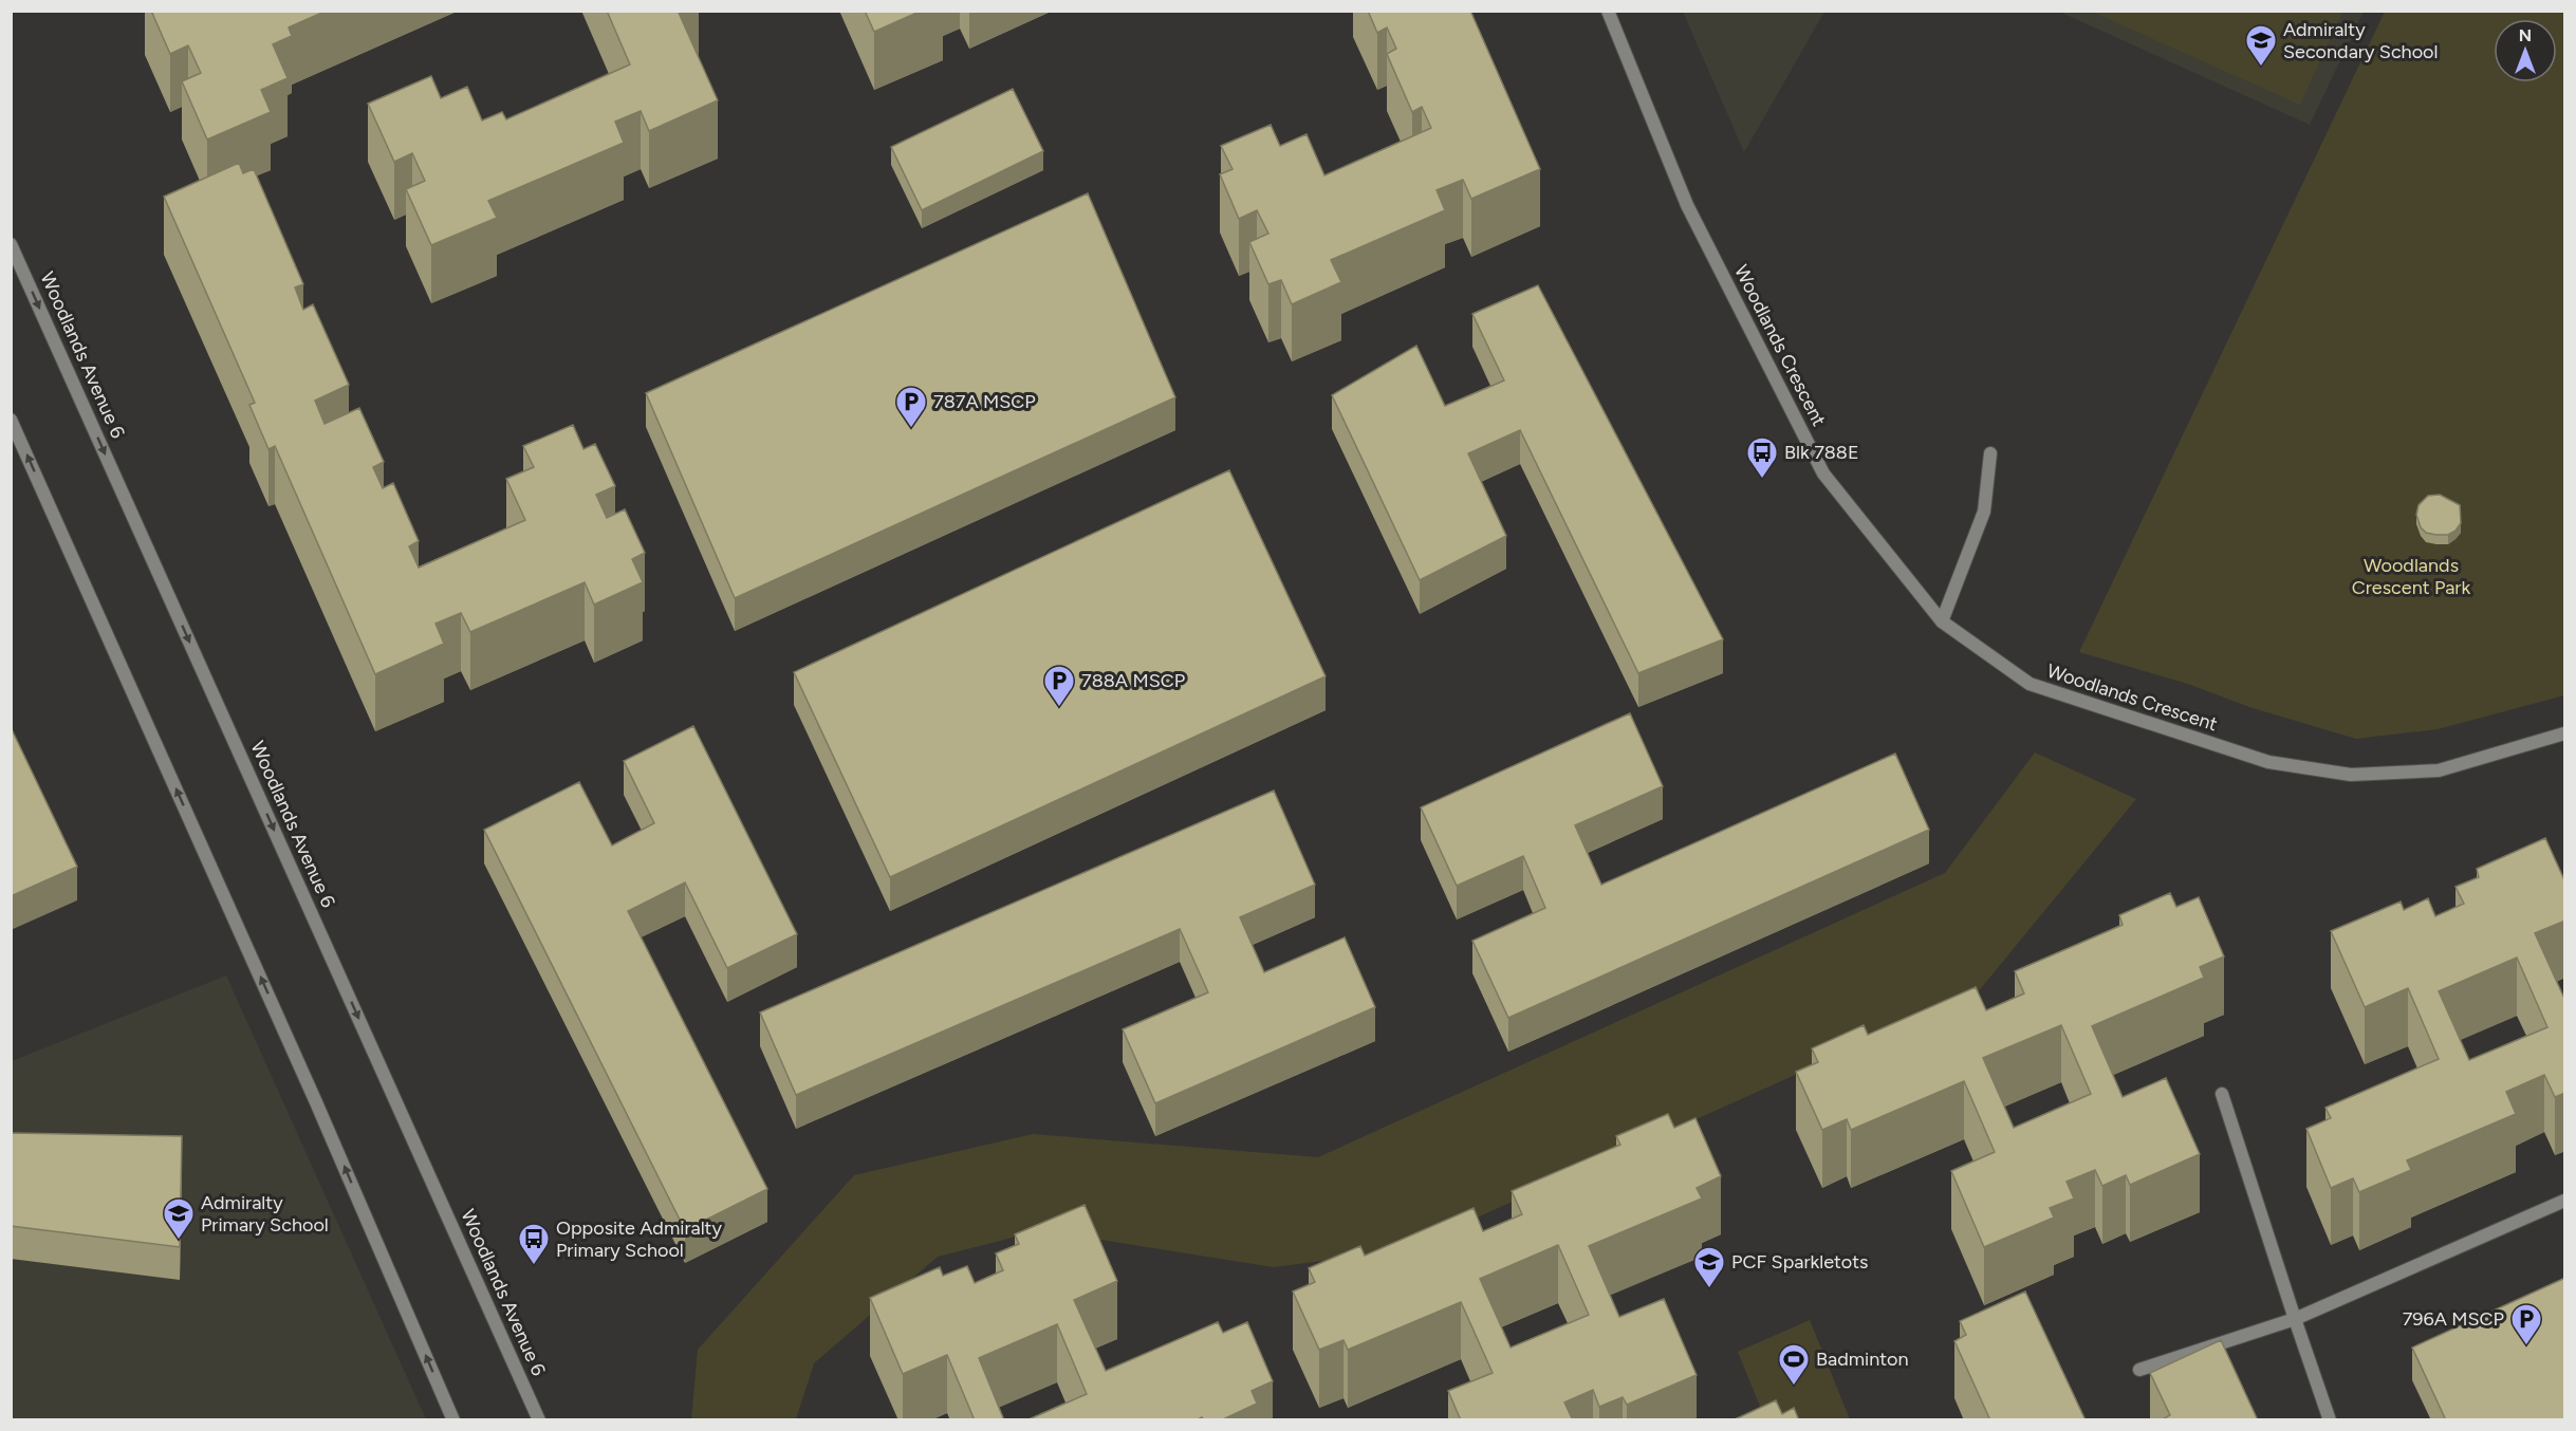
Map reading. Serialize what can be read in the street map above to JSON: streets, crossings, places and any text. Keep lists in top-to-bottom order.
{
  "streets": {
    "street": ["Woodlands Crescent", "Woodlands Avenue 6"]
  },
  "parks": ["Woodlands Crescent Park"],
  "places": {
    "school or university": ["Admiralty Secondary School", "Admiralty Primary School", "PCF Sparkletots"],
    "parking": ["787A MSCP", "788A MSCP", "796A MSCP"],
    "bus stop": ["Blk 788E", "Opposite Admiralty Primary School"],
    "sports": ["Badminton"]
  },
  "north": "top"
}
